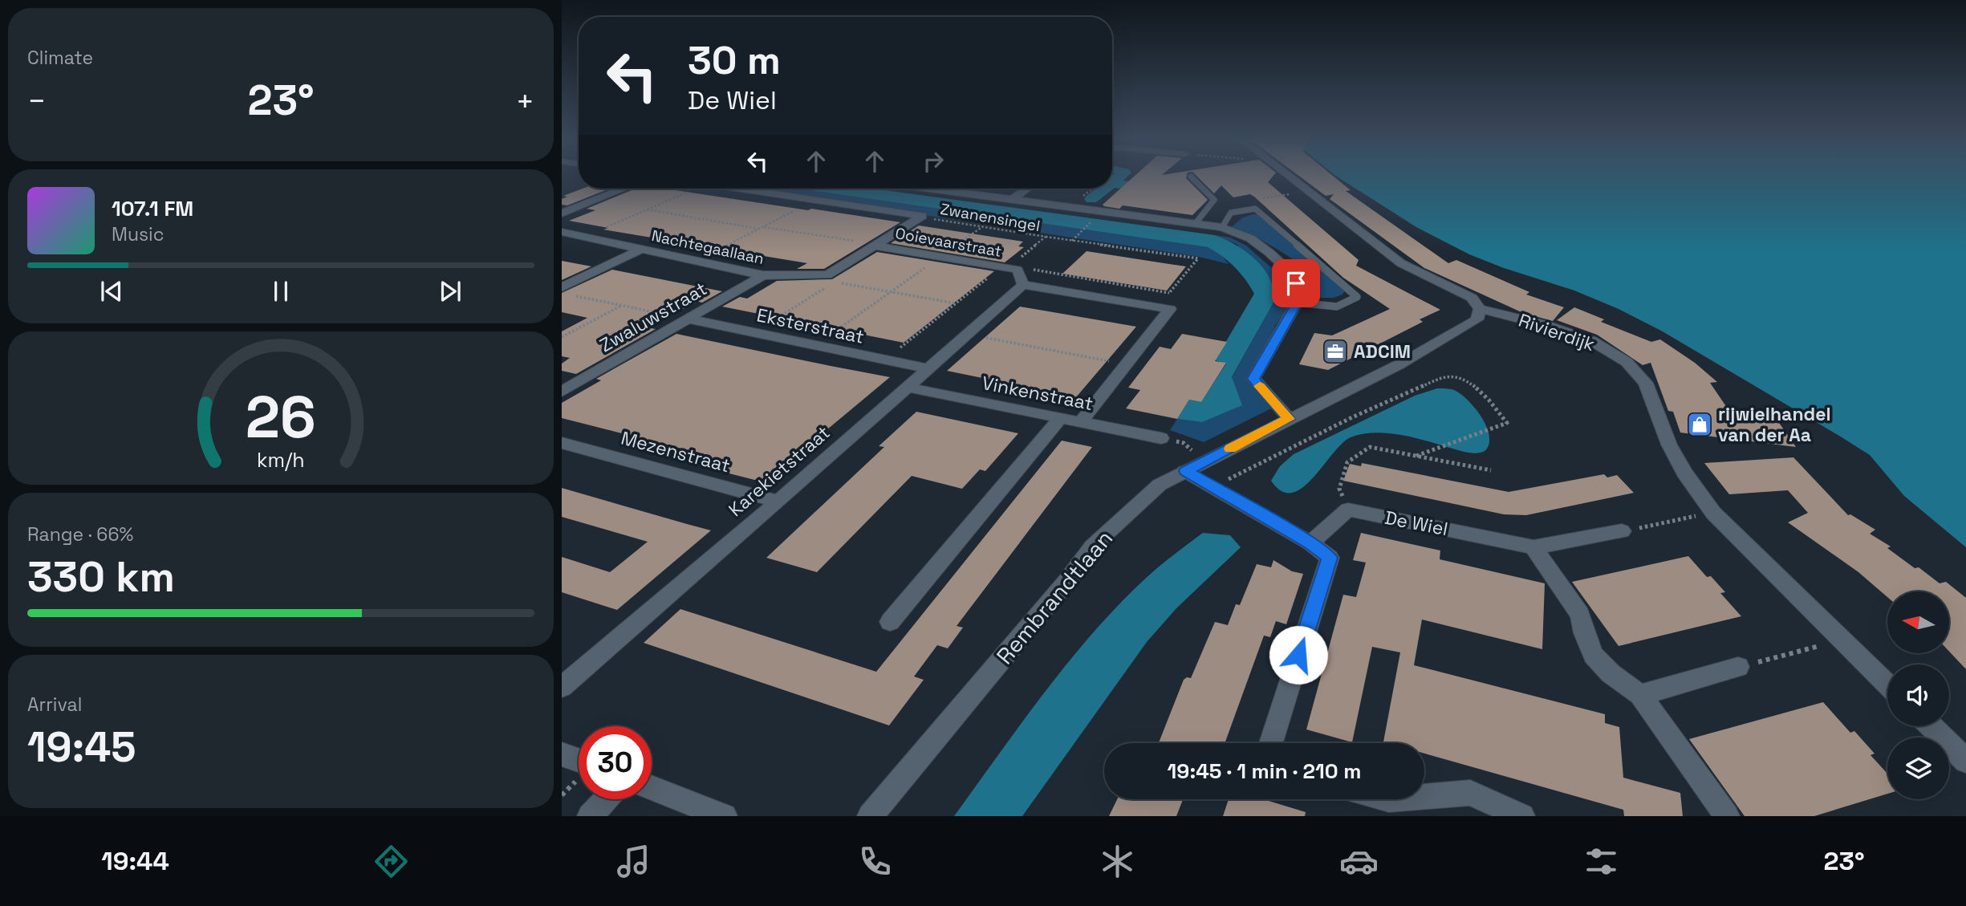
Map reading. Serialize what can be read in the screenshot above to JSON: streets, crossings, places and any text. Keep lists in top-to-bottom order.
{
  "streets": {
    "street": [
      "Ooievaarstraat",
      "Nachtegaallaan",
      "Zwaluwstraat",
      "Eksterstraat",
      "Rivierdijk",
      "Vinkenstraat",
      "Mezenstraat",
      "Karekietstraat",
      "De Wiel",
      "Rembrandtlaan"
    ],
    "path": ["Zwanensingel"]
  },
  "crossings": [
    ["Zwanensingel", "Ooievaarstraat"],
    ["Zwanensingel", "Karekietstraat"],
    ["Ooievaarstraat", "Karekietstraat"],
    ["Nachtegaallaan", "Zwaluwstraat"],
    ["Zwaluwstraat", "Eksterstraat"],
    ["Eksterstraat", "Karekietstraat"],
    ["Rivierdijk", "Rembrandtlaan"],
    ["Vinkenstraat", "Karekietstraat"],
    ["Mezenstraat", "Karekietstraat"]
  ],
  "places": {
    "office": ["ADCIM"],
    "shop": ["rijwielhandel van der Aa"]
  },
  "north": "left",
  "page": {
    "tile": [
      "Climate",
      ["Range · 66%", "330 km"],
      ["Arrival", "19:45"]
    ],
    "turn": ["30 m", "De Wiel"],
    "heat": ["−", "23°", "+"],
    "song": ["107.1 FM", "Music"],
    "limit": "30",
    "trip": "19:45 · 1 min · 210 m",
    "tabs": ["19:44", "23°"],
    "gauge": ["26", "km/h"]
  }
}
